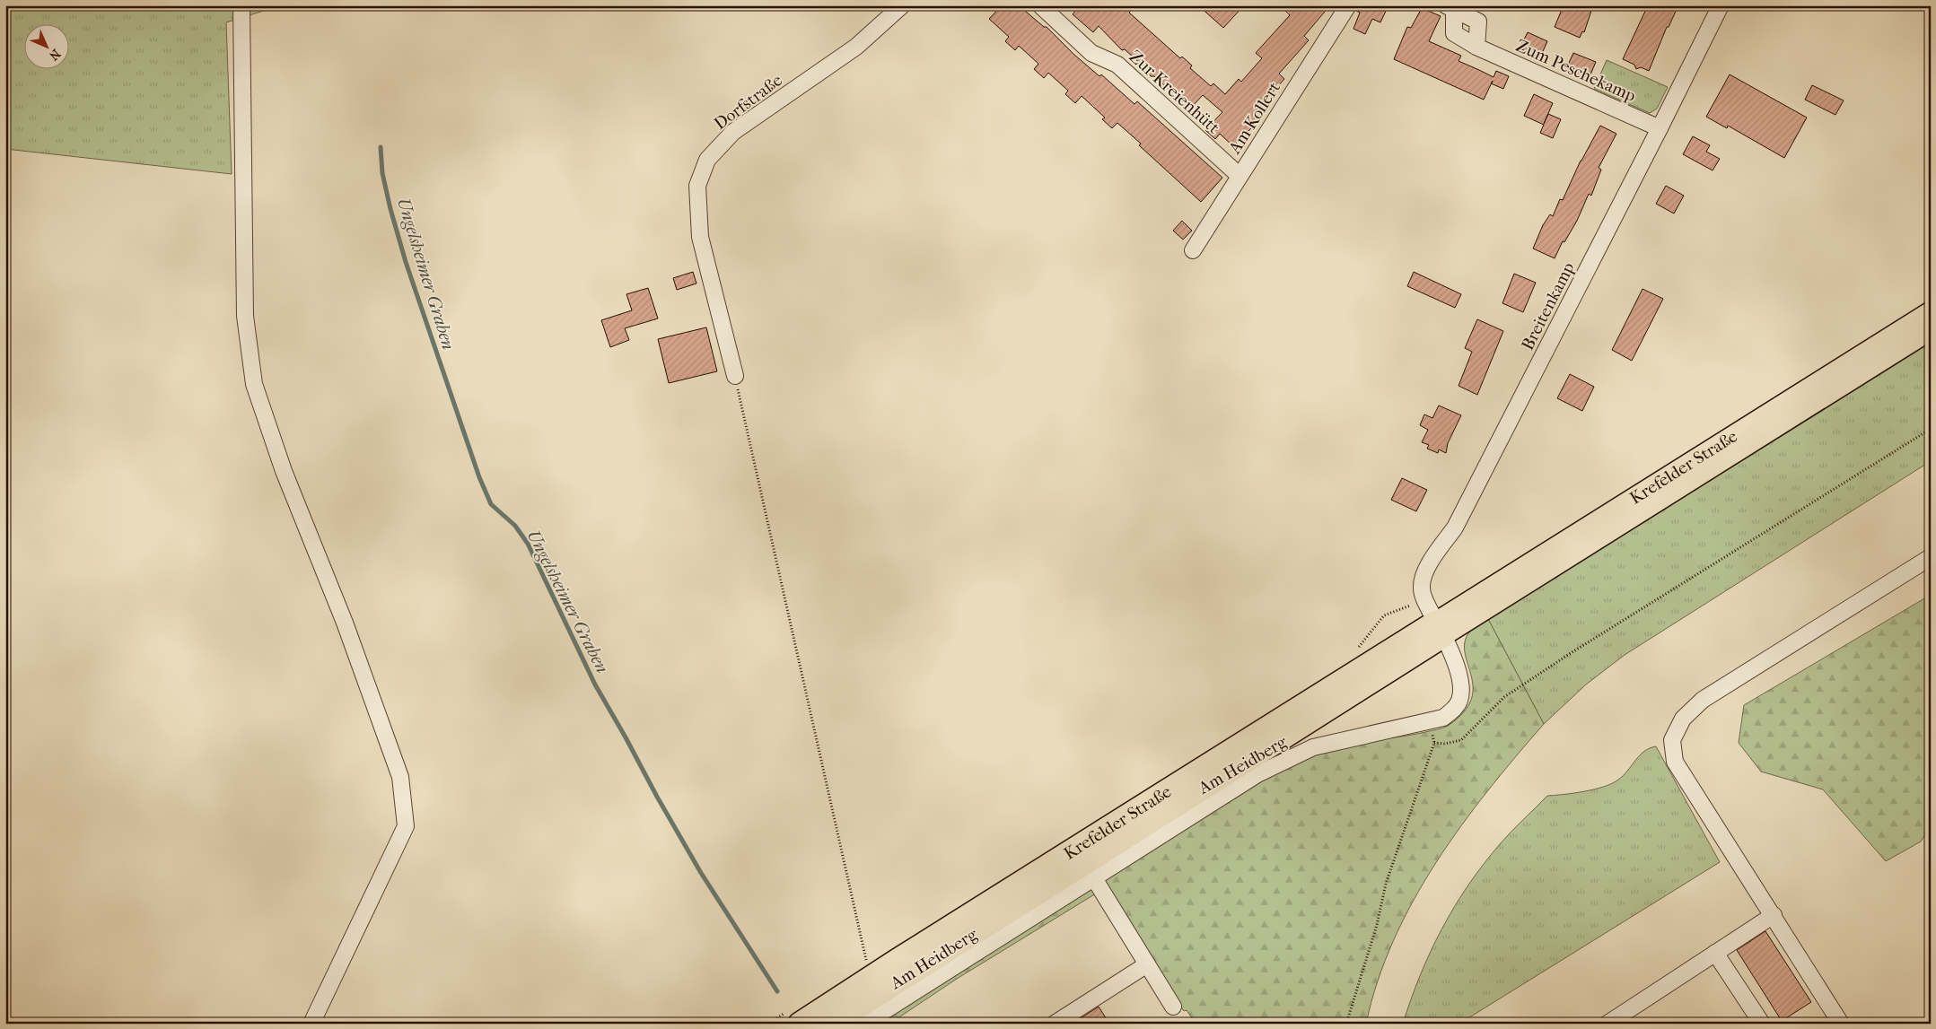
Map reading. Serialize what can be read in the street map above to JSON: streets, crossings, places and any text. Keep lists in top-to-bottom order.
{
  "streets": {
    "highway": ["Krefelder Straße"],
    "street": [
      "Zum Peschekamp",
      "Zur Kreienhütt",
      "Dorfstraße",
      "Am Kollert",
      "Breitenkamp",
      "Am Heidberg"
    ]
  },
  "crossings": [
    ["Zum Peschekamp", "Breitenkamp"],
    ["Zur Kreienhütt", "Am Kollert"],
    ["Breitenkamp", "Krefelder Straße"],
    ["Breitenkamp", "Am Heidberg"],
    ["Krefelder Straße", "Am Heidberg"]
  ],
  "water": ["Ungelsheimer Graben"],
  "north": "bottom right"
}
